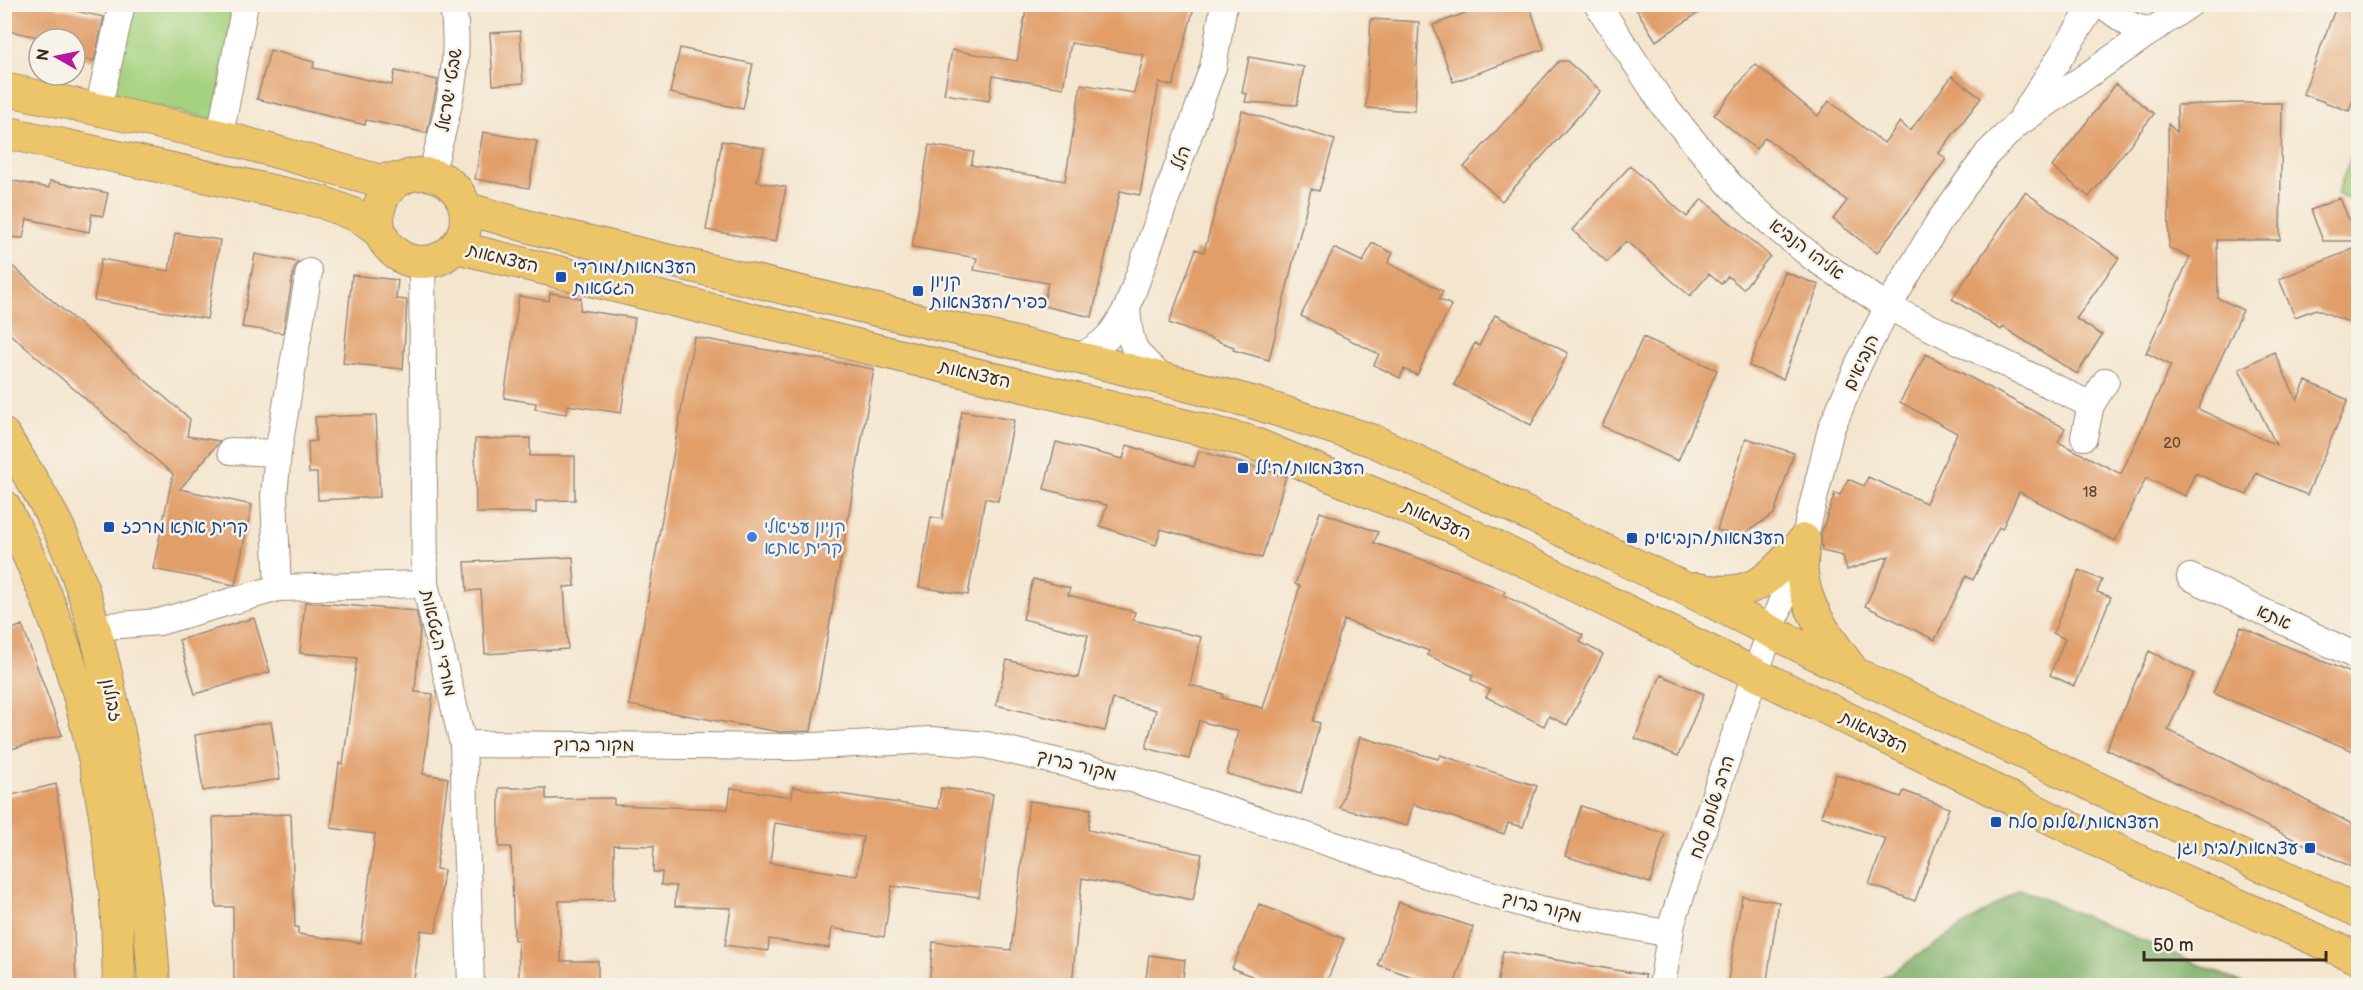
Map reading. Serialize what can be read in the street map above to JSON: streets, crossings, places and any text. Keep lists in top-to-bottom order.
{
  "streets": {
    "main road": ["העצמאות", "זבולון"],
    "street": [
      "שבטי ישראל",
      "הלל",
      "אליהו הנביא",
      "הנביאים",
      "אתא",
      "מורדי הגטאות",
      "מקור ברוך",
      "הרב שלום סלח"
    ]
  },
  "crossings": [
    ["שבטי ישראל", "העצמאות"],
    ["שבטי ישראל", "מורדי הגטאות"],
    ["הלל", "העצמאות"],
    ["אליהו הנביא", "הנביאים"],
    ["העצמאות", "הנביאים"],
    ["העצמאות", "מורדי הגטאות"],
    ["העצמאות", "הרב שלום סלח"],
    ["הנביאים", "הרב שלום סלח"],
    ["מורדי הגטאות", "מקור ברוך"],
    ["מקור ברוך", "הרב שלום סלח"]
  ],
  "places": {
    "transit": [
      "העצמאות/מורדי הגטאות",
      "קניון כפיר/העצמאות",
      "העצמאות/הילל",
      "קרית אתא מרכז",
      "העצמאות/הנביאים",
      "העצמאות/שלום סלח",
      "עצמאות/בית וגן"
    ],
    "other": ["קניון עזיאלי קרית אתא"]
  },
  "house_numbers": ["20", "18"],
  "scale_bar": "50 m",
  "north": "left"
}
